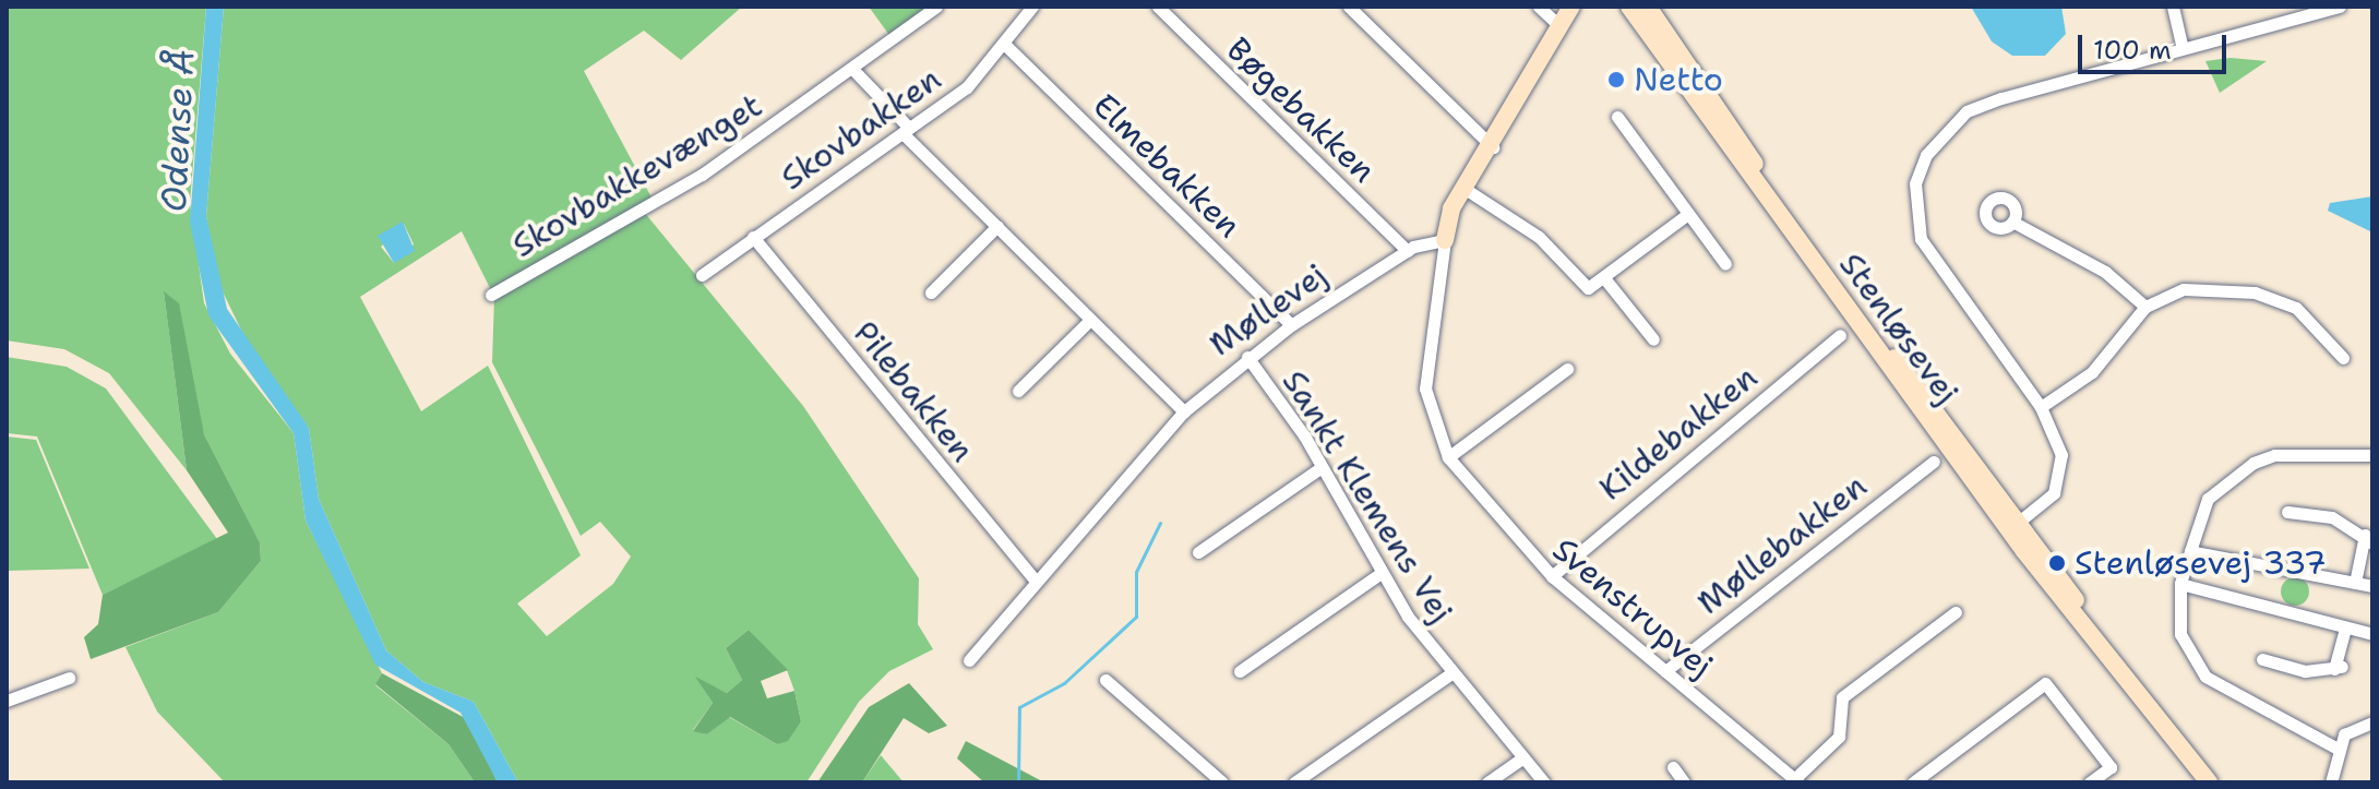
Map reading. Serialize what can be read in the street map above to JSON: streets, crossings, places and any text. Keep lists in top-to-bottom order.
{
  "streets": {
    "street": [
      "Bøgebakken",
      "Skovbakken",
      "Elmebakken",
      "Skovbakkevænget",
      "Møllevej",
      "Stenløsevej",
      "Pilebakken",
      "Kildebakken",
      "Sankt Klemens Vej",
      "Møllebakken",
      "Svenstrupvej"
    ]
  },
  "crossings": [
    ["Bøgebakken", "Møllevej"],
    ["Skovbakken", "Elmebakken"],
    ["Skovbakken", "Pilebakken"],
    ["Elmebakken", "Møllevej"],
    ["Møllevej", "Pilebakken"],
    ["Møllevej", "Sankt Klemens Vej"],
    ["Møllevej", "Svenstrupvej"],
    ["Kildebakken", "Svenstrupvej"],
    ["Møllebakken", "Svenstrupvej"]
  ],
  "water": ["Odense Å"],
  "places": ["Netto", "Stenløsevej 337"],
  "scale_bar": "100 m"
}
